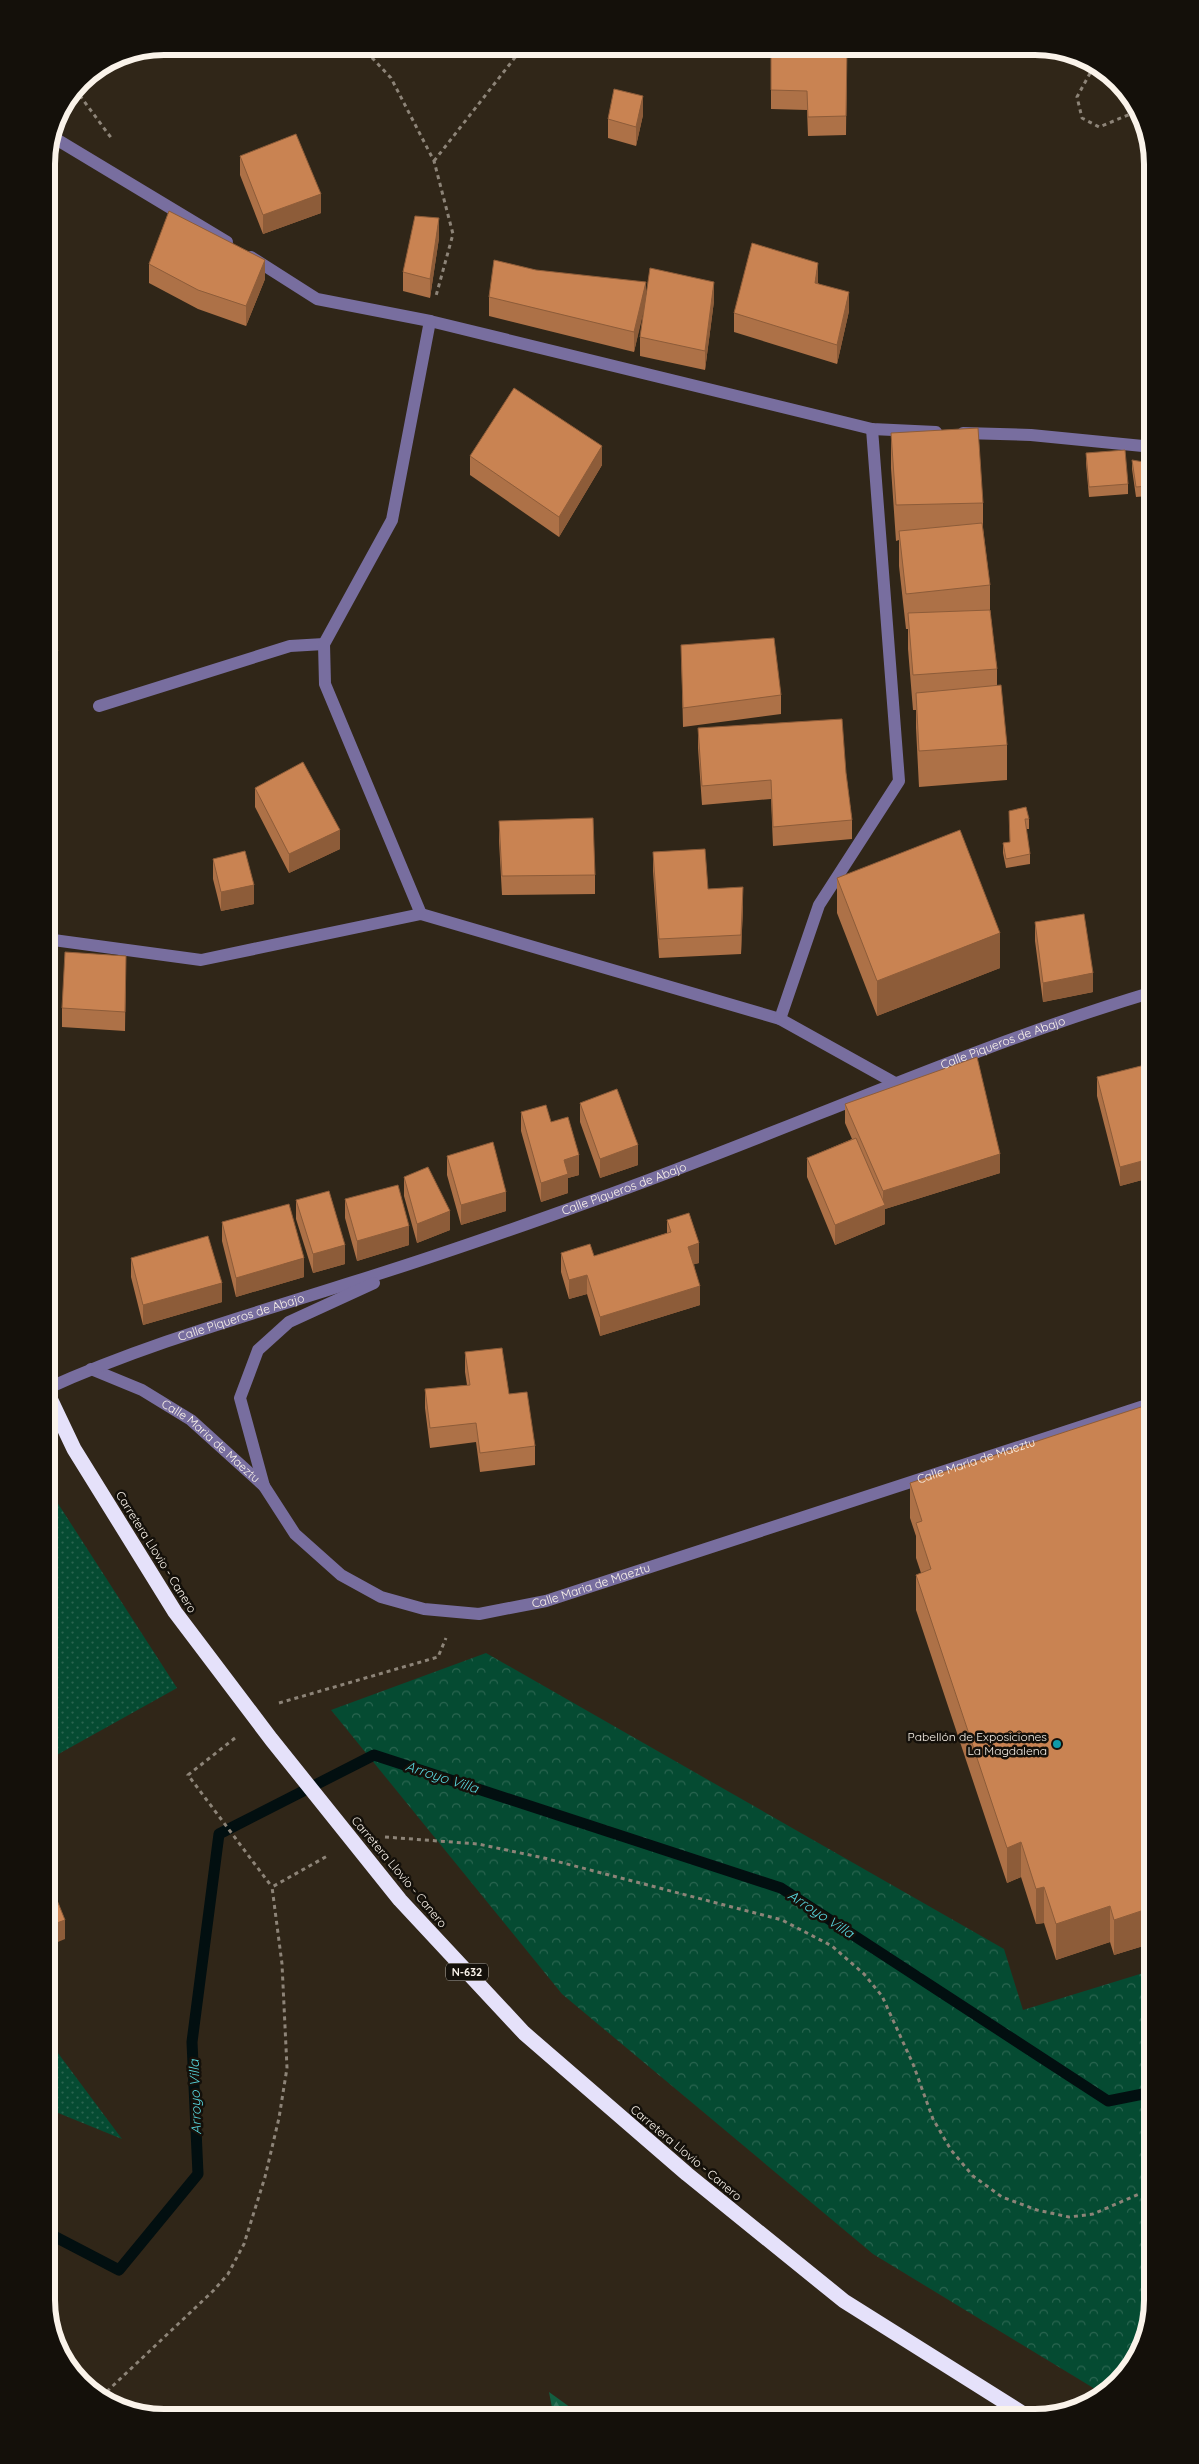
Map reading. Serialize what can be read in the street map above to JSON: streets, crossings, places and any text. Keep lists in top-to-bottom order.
{
  "streets": {
    "highway": ["Carretera Llovio - Canero", "N-632"],
    "street": ["Calle Piqueros de Abajo", "Calle Maria de Maeztu"]
  },
  "crossings": [
    ["Calle Piqueros de Abajo", "Calle Maria de Maeztu"]
  ],
  "water": ["Arroyo Villa"],
  "places": ["Pabellón de Exposiciones La Magdalena"]
}
